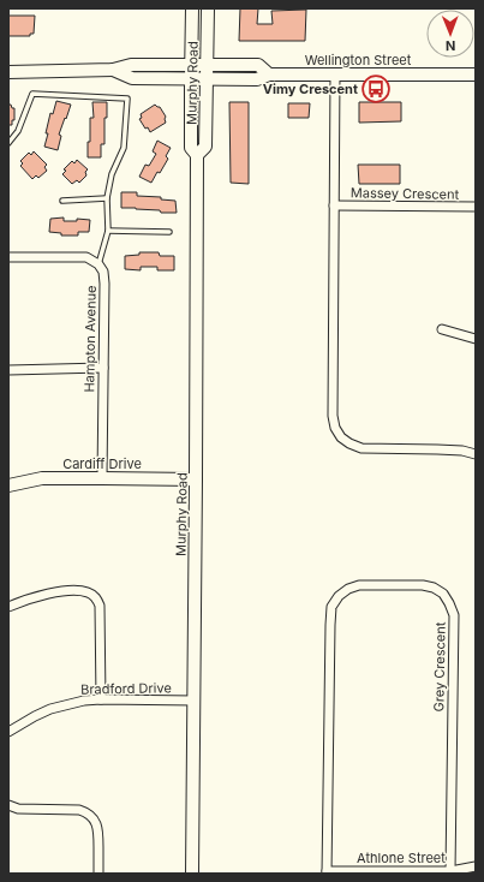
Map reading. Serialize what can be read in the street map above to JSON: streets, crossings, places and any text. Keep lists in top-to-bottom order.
{
  "streets": {
    "street": [
      "Wellington Street",
      "Murphy Road",
      "Massey Crescent",
      "Hampton Avenue",
      "Cardiff Drive",
      "Grey Crescent",
      "Bradford Drive",
      "Athlone Street"
    ]
  },
  "crossings": [
    ["Wellington Street", "Murphy Road"],
    ["Murphy Road", "Cardiff Drive"],
    ["Murphy Road", "Bradford Drive"],
    ["Hampton Avenue", "Cardiff Drive"],
    ["Grey Crescent", "Athlone Street"]
  ],
  "places": {
    "bus stop": ["Vimy Crescent"]
  },
  "north": "bottom"
}
